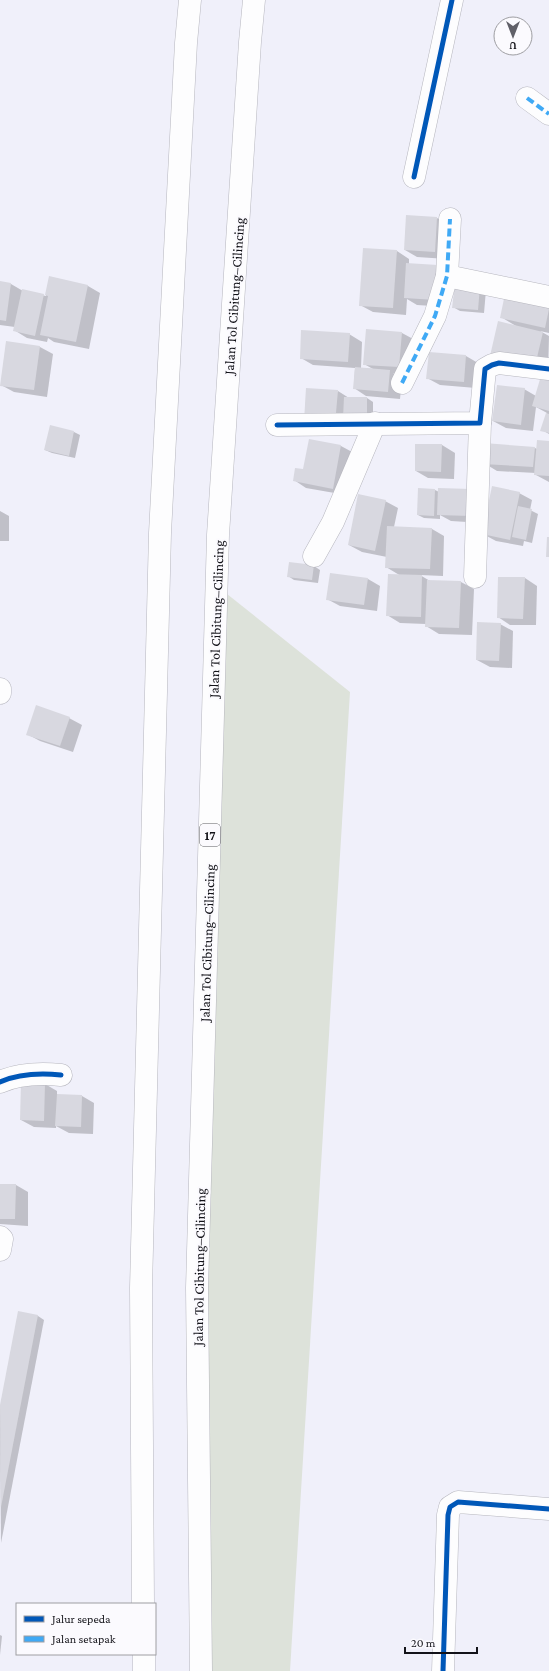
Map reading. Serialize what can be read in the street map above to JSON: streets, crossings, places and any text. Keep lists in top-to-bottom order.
{
  "streets": {
    "main road": ["Jalan Tol Cibitung–Cilincing", "17"]
  },
  "legend": ["Jalur sepeda", "Jalan setapak"],
  "scale_bar": "20 m",
  "north": "bottom"
}
